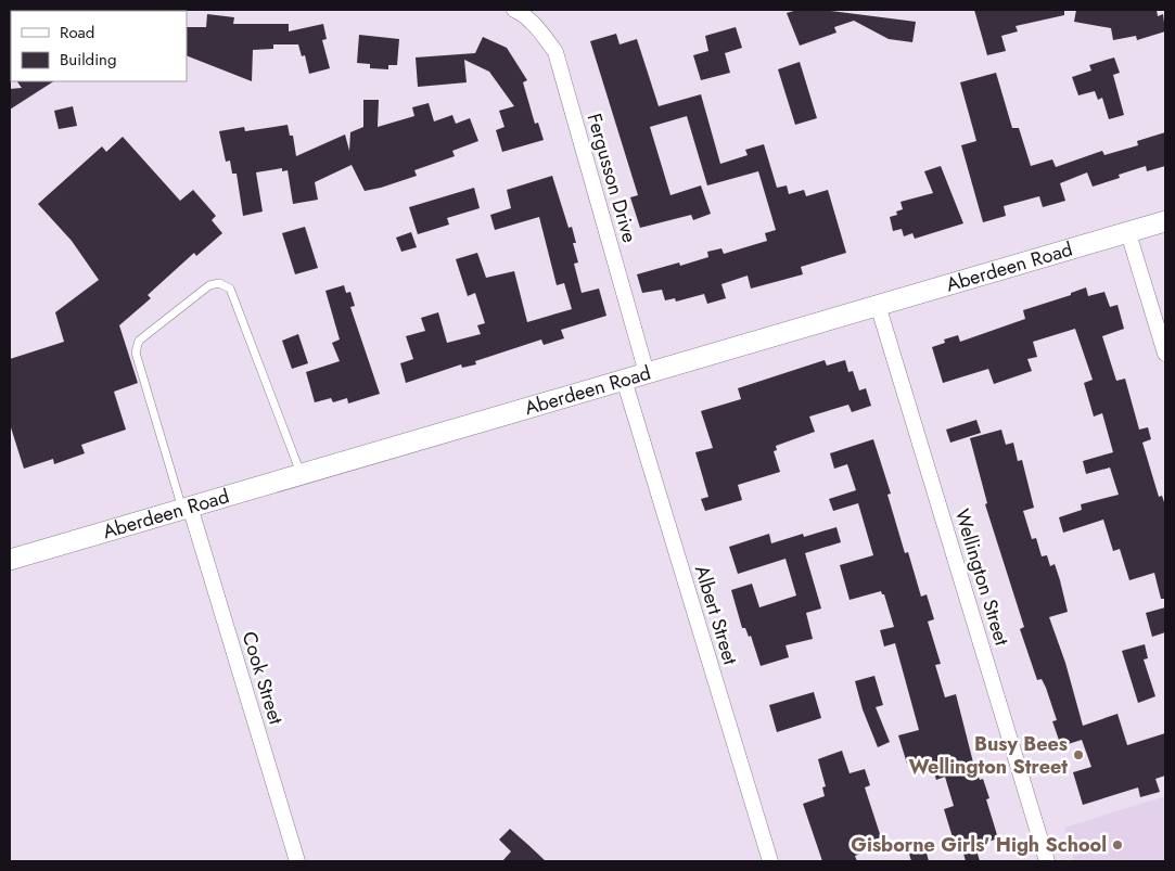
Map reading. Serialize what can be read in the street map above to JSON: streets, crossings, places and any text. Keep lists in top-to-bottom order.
{
  "streets": {
    "street": [
      "Fergusson Drive",
      "Aberdeen Road",
      "Wellington Street",
      "Albert Street",
      "Cook Street"
    ]
  },
  "crossings": [
    ["Fergusson Drive", "Aberdeen Road"],
    ["Aberdeen Road", "Wellington Street"],
    ["Aberdeen Road", "Albert Street"],
    ["Aberdeen Road", "Cook Street"]
  ],
  "places": ["Busy Bees Wellington Street", "Gisborne Girls' High School"],
  "legend": ["Road", "Building"]
}
